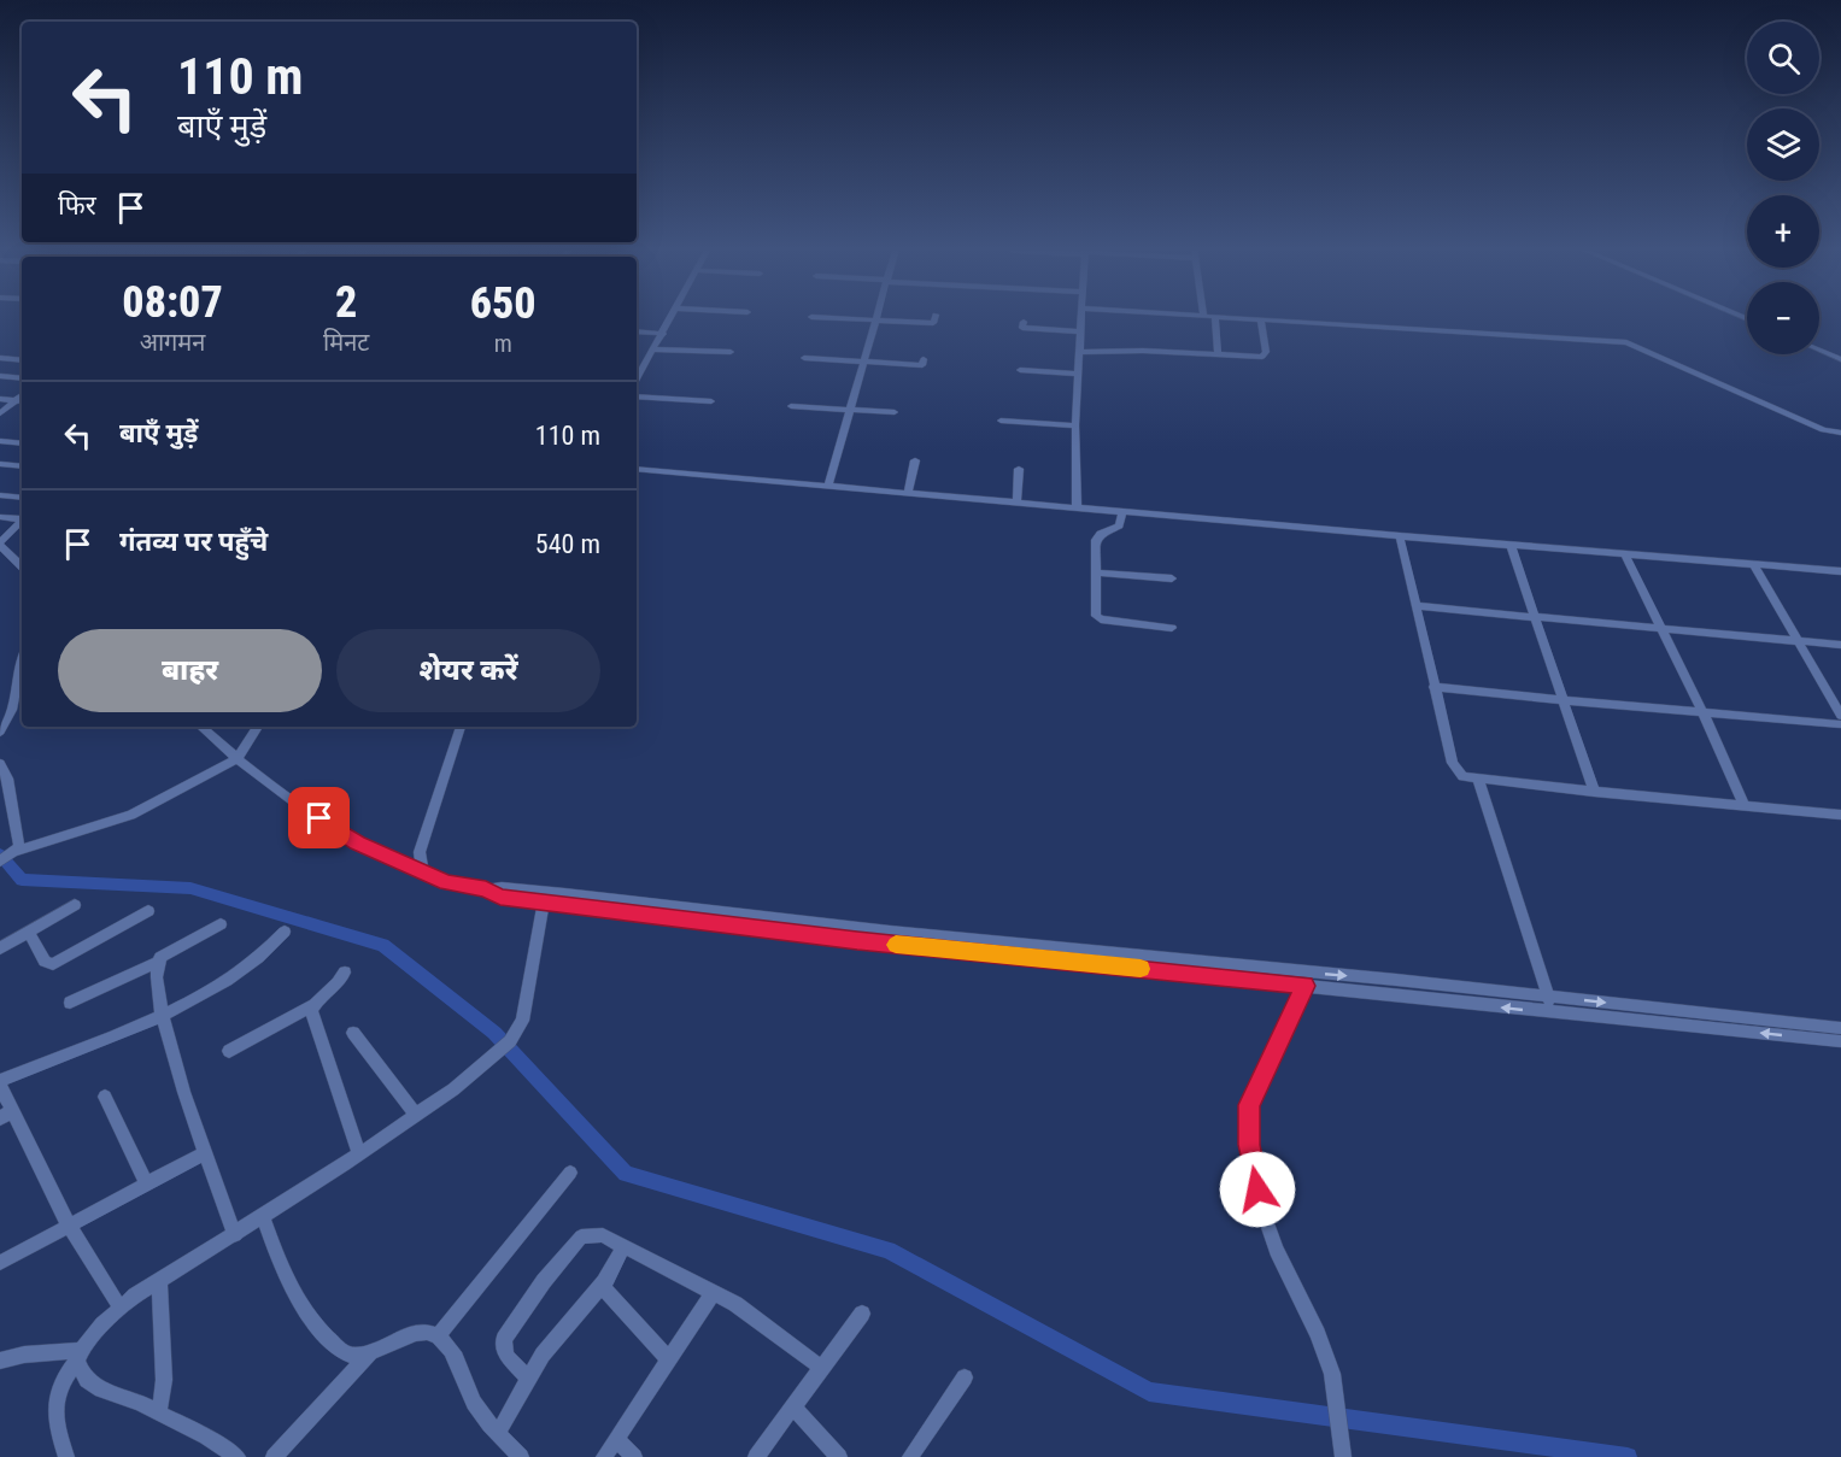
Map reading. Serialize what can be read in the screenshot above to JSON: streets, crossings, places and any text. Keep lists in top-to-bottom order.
{
  "page": {
    "map_buttons": ["+", "−"],
    "turn": ["110 m", "बाएँ मुड़ें"],
    "then": "फिर",
    "eta": [
      "08:07",
      "आगमन",
      "2",
      "मिनट",
      "650",
      "m"
    ],
    "list": [
      {
        "name": "बाएँ मुड़ें",
        "value": "110 m"
      },
      {
        "name": "गंतव्य पर पहुँचे",
        "value": "540 m"
      }
    ],
    "buttons": ["बाहर", "शेयर करें"]
  }
}
